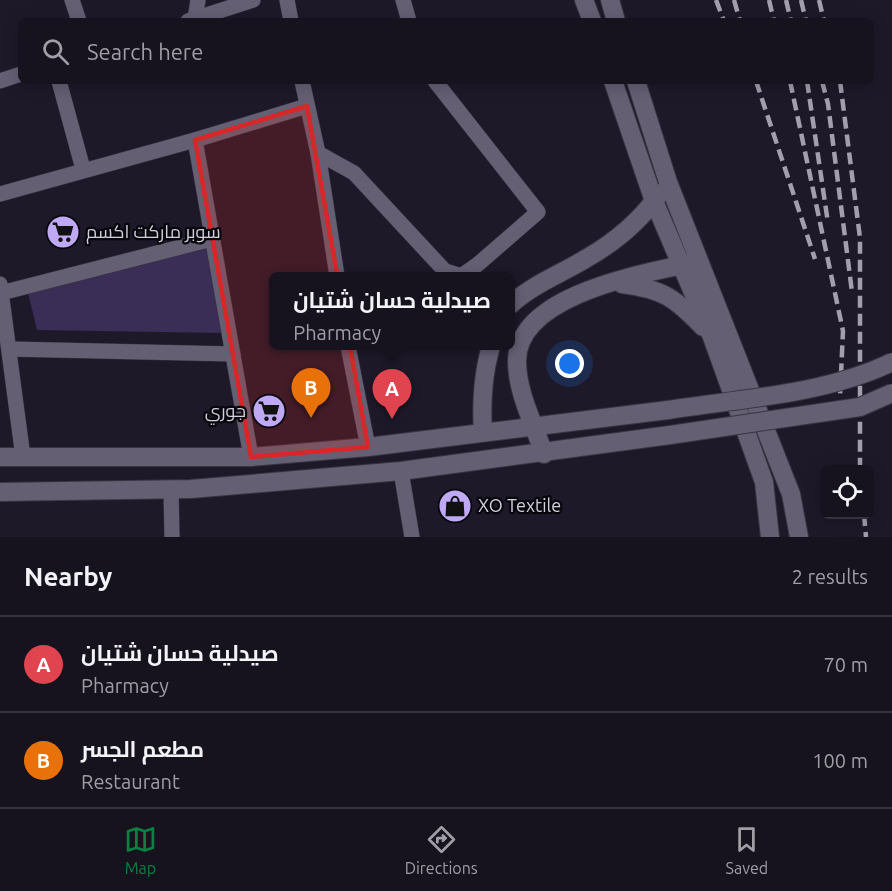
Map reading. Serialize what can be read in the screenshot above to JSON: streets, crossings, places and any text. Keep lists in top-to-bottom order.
{
  "places": {
    "supermarket": ["سوبر ماركت اكسم", "جوري"],
    "shop": ["XO Textile"]
  },
  "page": {
    "search": "Search here",
    "popup": ["صيدلية حسان شتيان", "Pharmacy"],
    "pins": ["B", "A"],
    "heading": ["Nearby", "2 results"],
    "list": [
      {
        "mark": "A",
        "name": "صيدلية حسان شتيان",
        "note": "Pharmacy",
        "value": "70 m"
      },
      {
        "mark": "B",
        "name": "مطعم الجسر",
        "note": "Restaurant",
        "value": "100 m"
      }
    ],
    "nav": ["Map", "Directions", "Saved"]
  }
}
